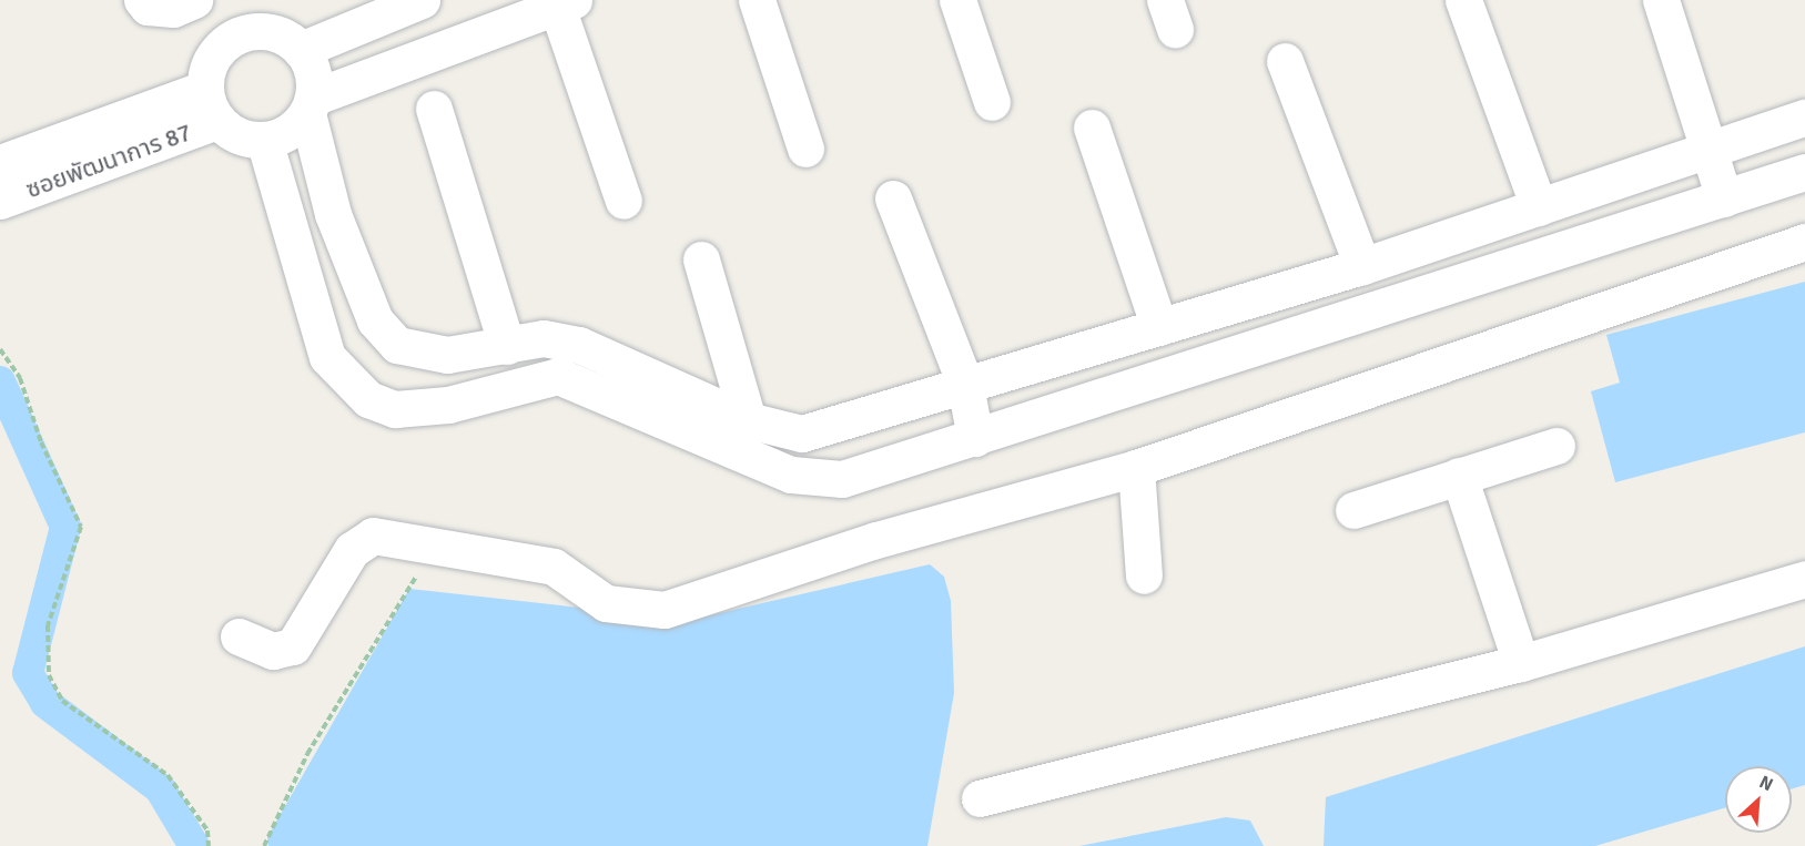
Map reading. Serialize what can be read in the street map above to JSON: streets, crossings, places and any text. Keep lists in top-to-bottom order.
{
  "streets": {
    "street": ["ซอยพัฒนาการ 87"]
  },
  "north": "top right"
}
